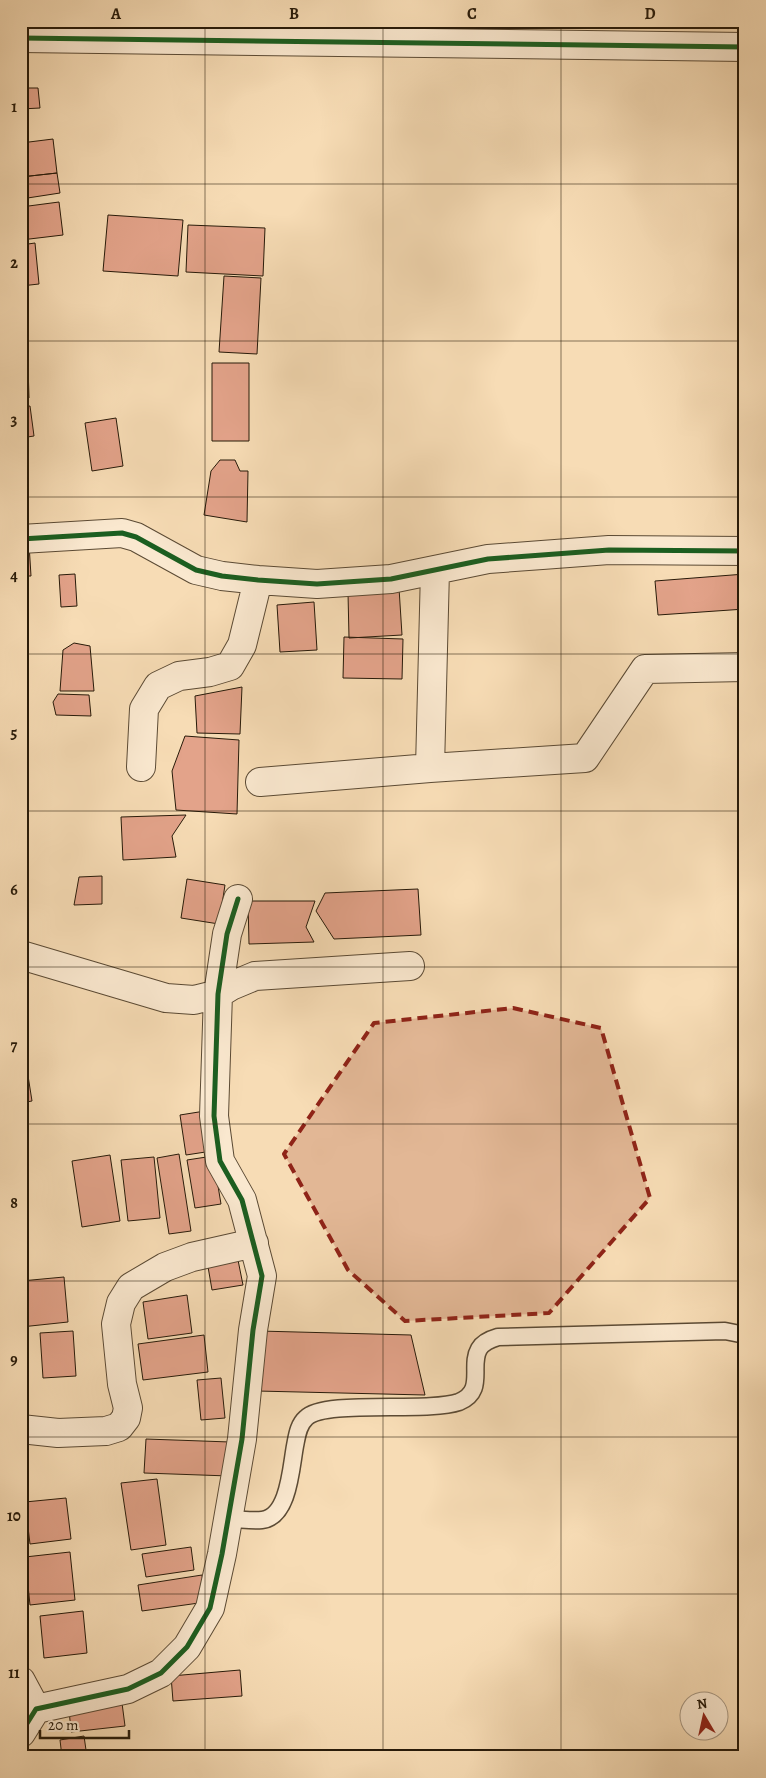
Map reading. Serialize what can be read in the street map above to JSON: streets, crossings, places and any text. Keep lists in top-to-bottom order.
{
  "scale_bar": "20 m",
  "north": "top",
  "grid": {
    "columns": [
      "A",
      "B",
      "C",
      "D"
    ],
    "rows": [
      "1",
      "2",
      "3",
      "4",
      "5",
      "6",
      "7",
      "8",
      "9",
      "10",
      "11"
    ]
  }
}
